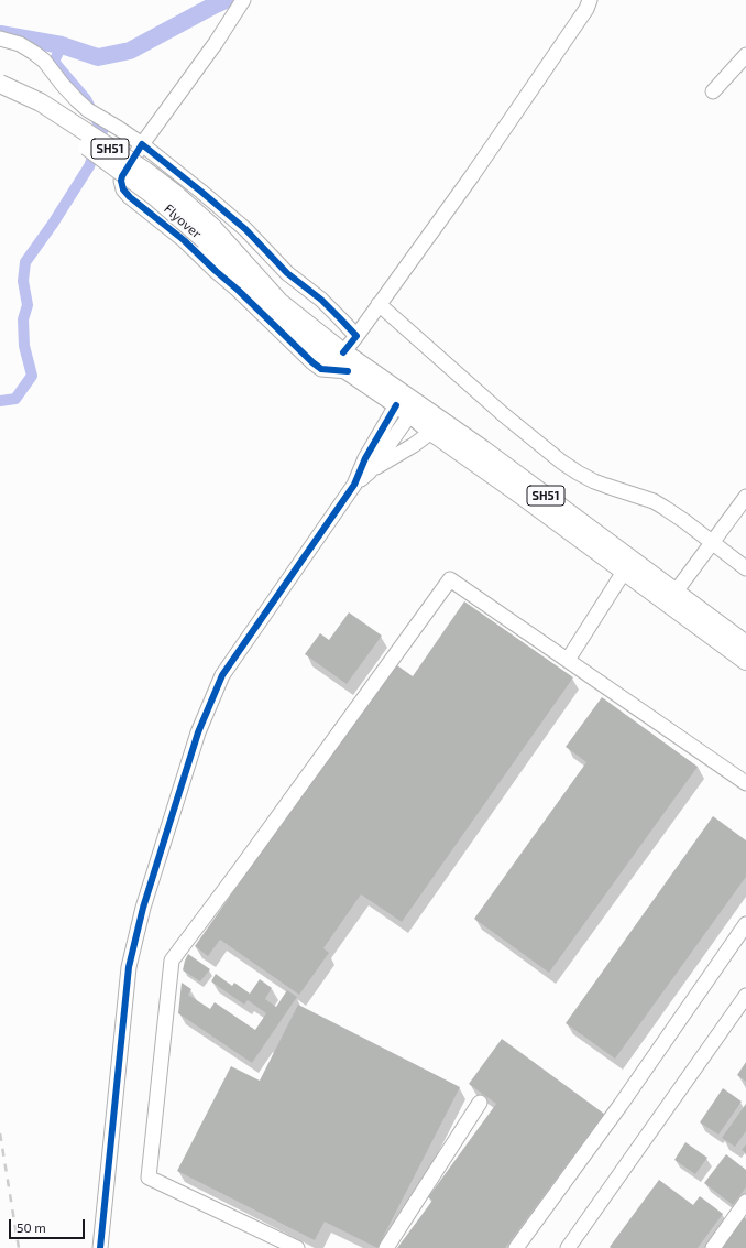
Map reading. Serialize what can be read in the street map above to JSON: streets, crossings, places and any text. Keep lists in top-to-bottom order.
{
  "streets": {
    "main road": ["SH51", "Flyover"]
  },
  "crossings": [
    ["SH51", "Flyover"]
  ],
  "scale_bar": "50 m"
}
